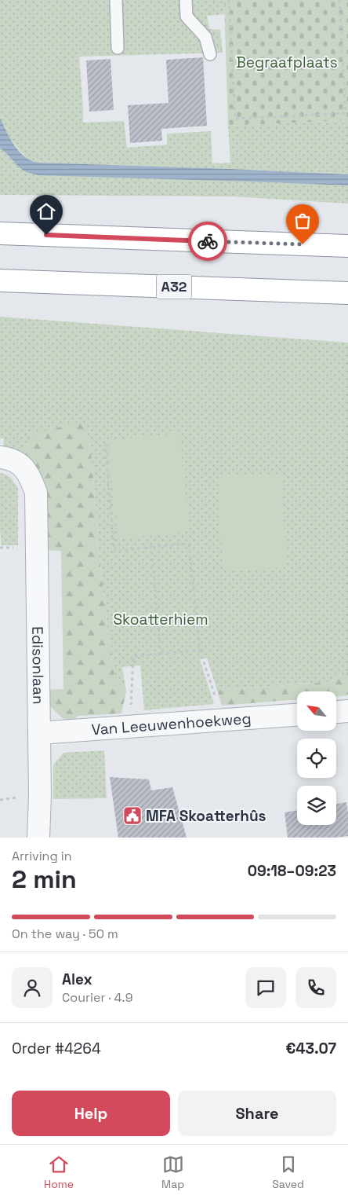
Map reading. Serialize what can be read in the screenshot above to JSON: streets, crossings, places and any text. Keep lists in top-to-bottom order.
{
  "streets": {
    "highway": ["A32"],
    "street": ["Edisonlaan", "Van Leeuwenhoekweg"]
  },
  "crossings": [
    ["Edisonlaan", "Van Leeuwenhoekweg"]
  ],
  "parks": ["Begraafplaats", "Skoatterhiem"],
  "places": {
    "public building": ["MFA Skoatterhûs"]
  },
  "north": "top left",
  "page": {
    "heading": ["2 min", "Arriving in", "09:18–09:23"],
    "panel": [
      "Alex",
      "Courier · 4.9",
      "Order #4264",
      "€43.07"
    ],
    "bar": "On the way · 50 m",
    "buttons": ["Help", "Share"],
    "tabs": ["Home", "Map", "Saved"]
  }
}
